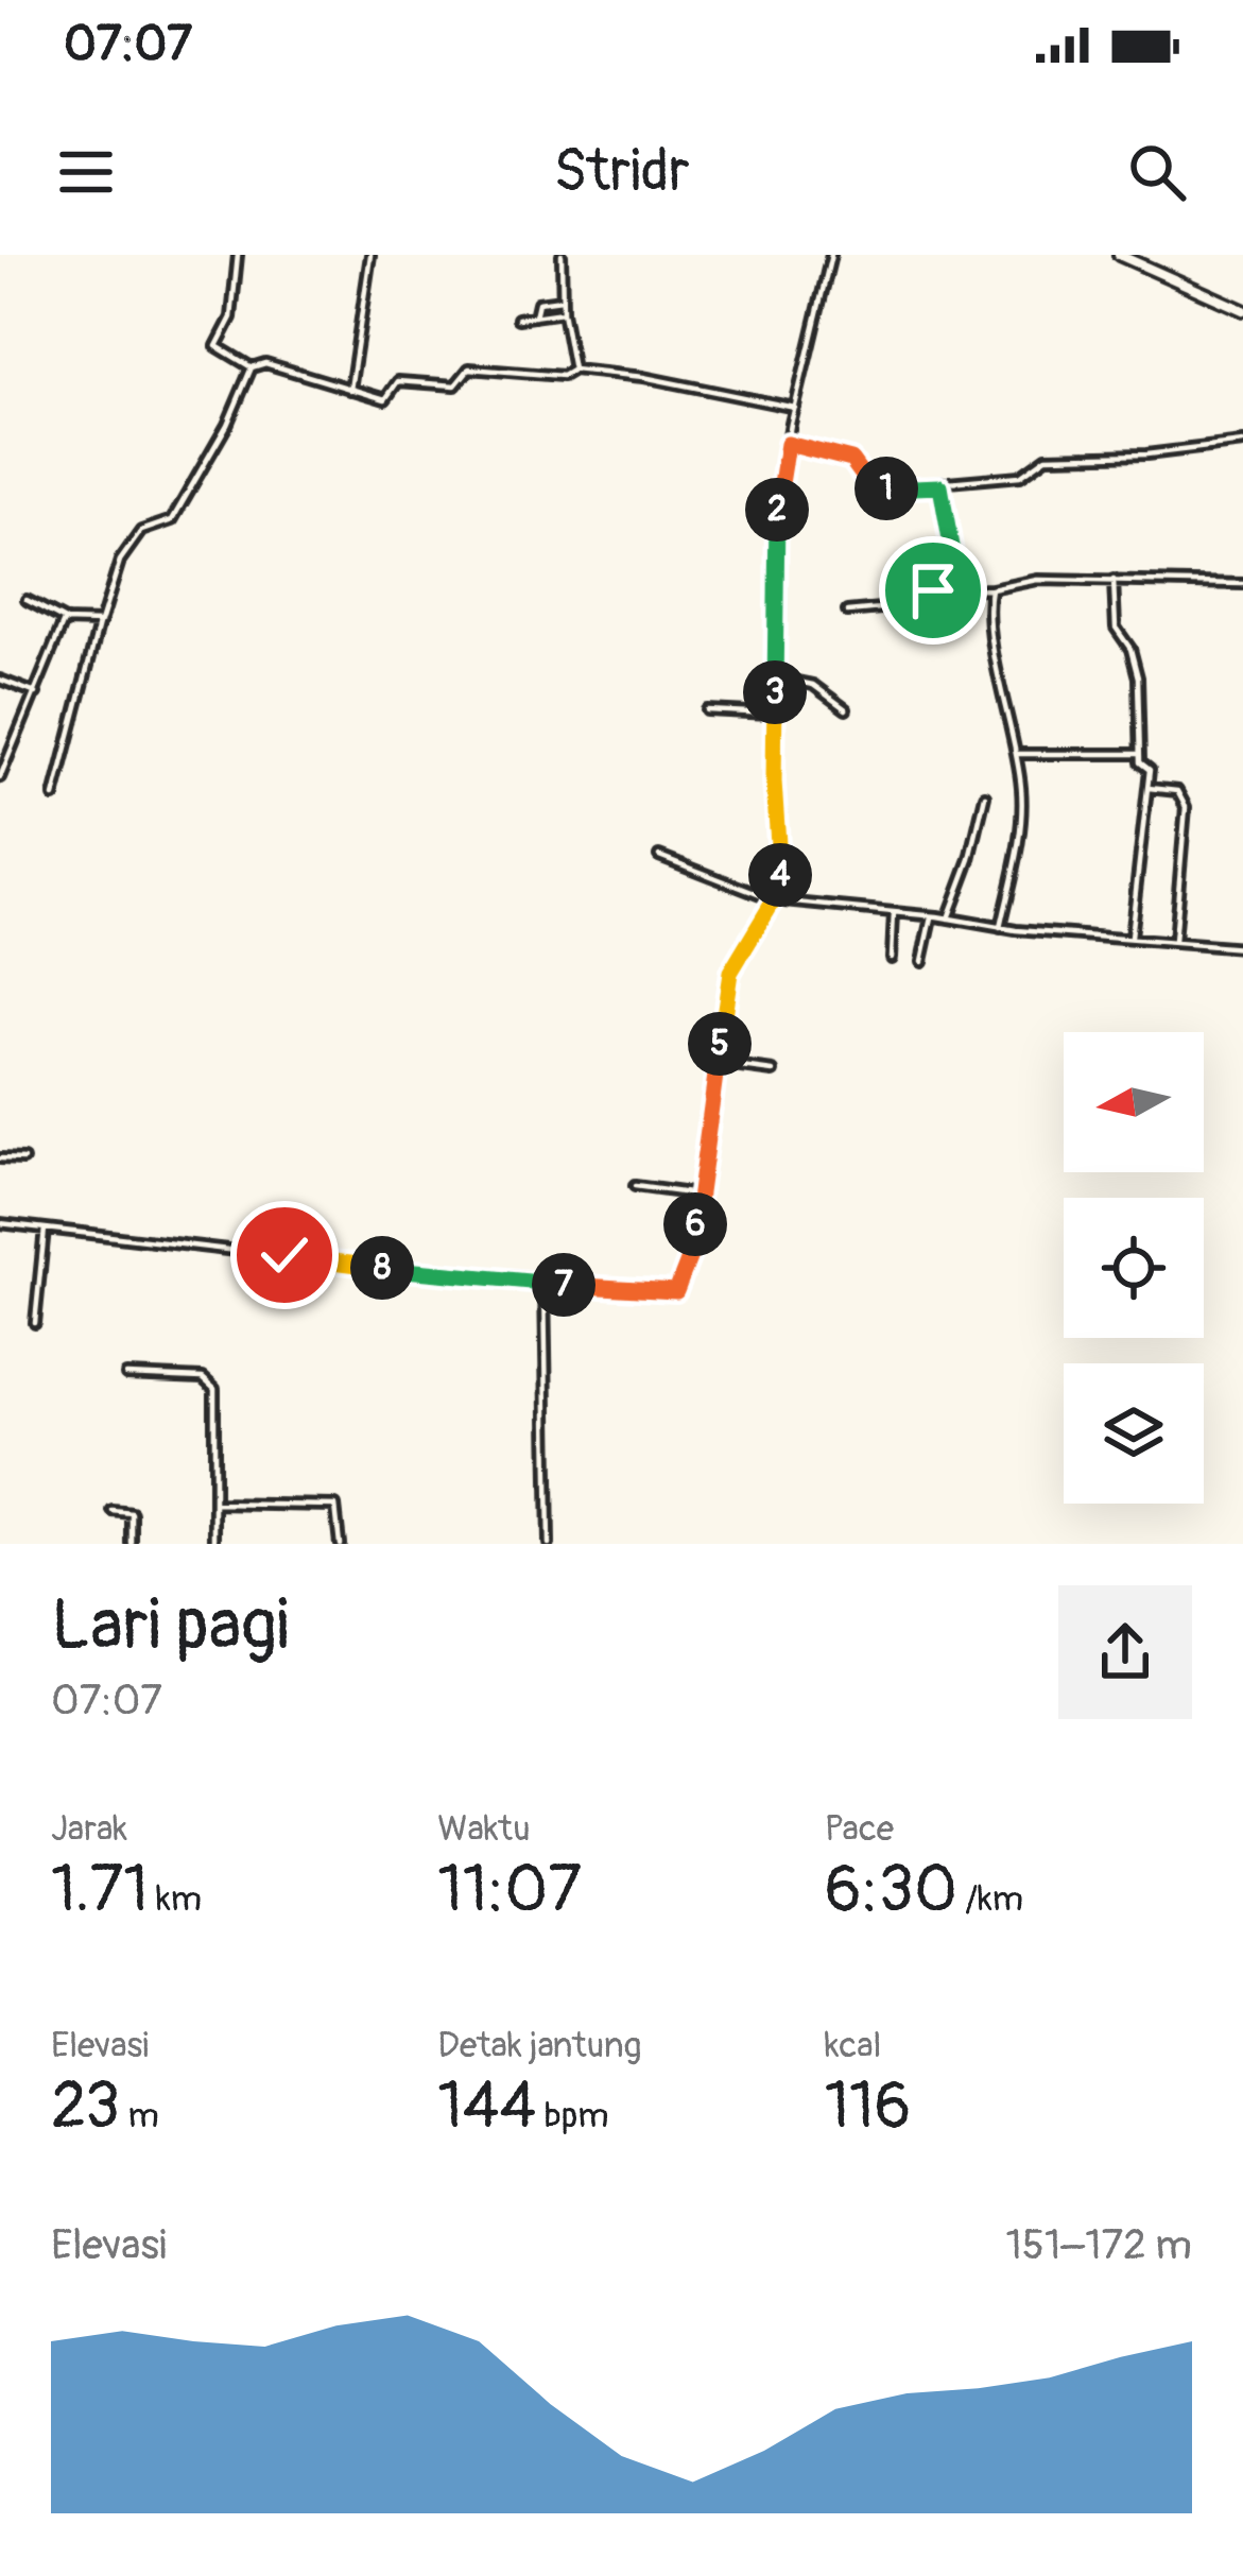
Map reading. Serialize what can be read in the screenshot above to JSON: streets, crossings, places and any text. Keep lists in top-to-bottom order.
{
  "north": "left",
  "page": {
    "status": "07:07",
    "header": "Stridr",
    "pins": [
      "1",
      "2",
      "3",
      "4",
      "5",
      "6",
      "8",
      "7"
    ],
    "heading": ["Lari pagi", "07:07"],
    "stats": [
      ["Jarak", "1.71 km"],
      ["Waktu", "11:07"],
      ["Pace", "6:30 /km"],
      ["Elevasi", "23 m"],
      ["Detak jantung", "144 bpm"],
      ["kcal", "116"]
    ],
    "chart": ["Elevasi", "151–172 m"]
  }
}
